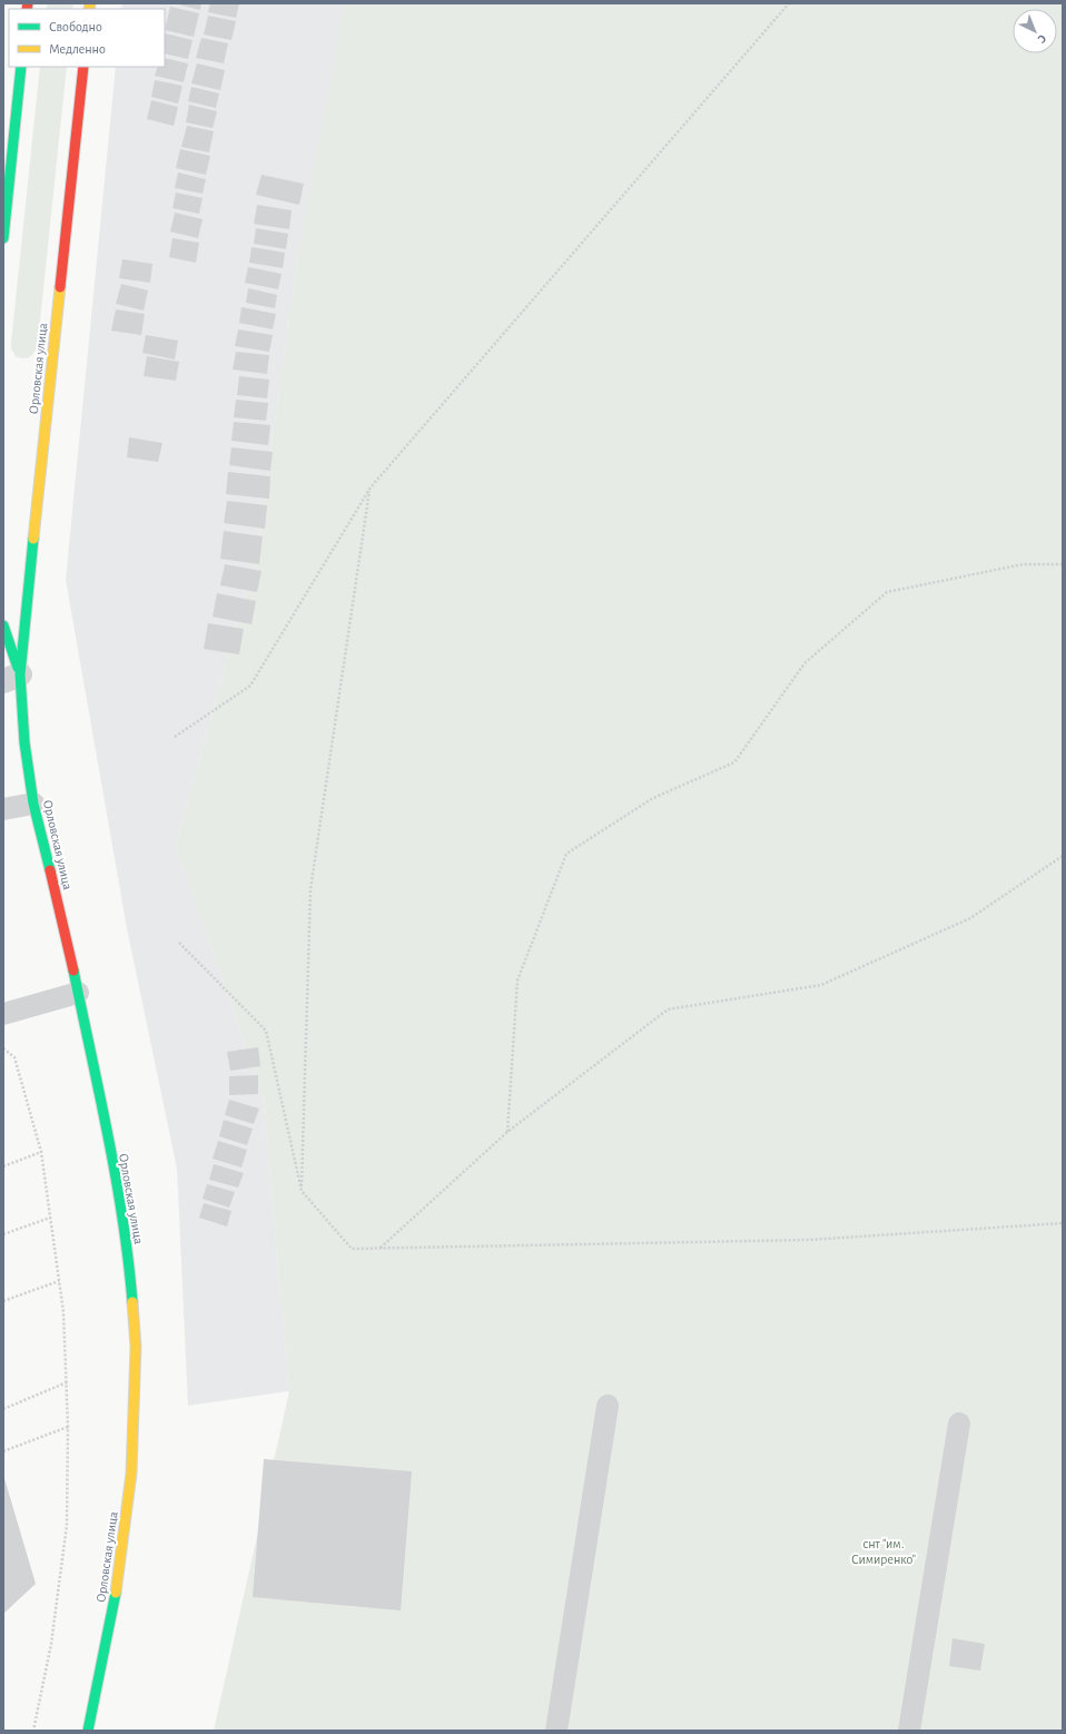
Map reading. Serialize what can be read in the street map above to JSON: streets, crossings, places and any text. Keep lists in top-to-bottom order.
{
  "streets": {
    "street": ["Орловская улица"]
  },
  "parks": ["снт \"им. Симиренко\""],
  "legend": ["Свободно", "Медленно"],
  "north": "bottom right"
}
